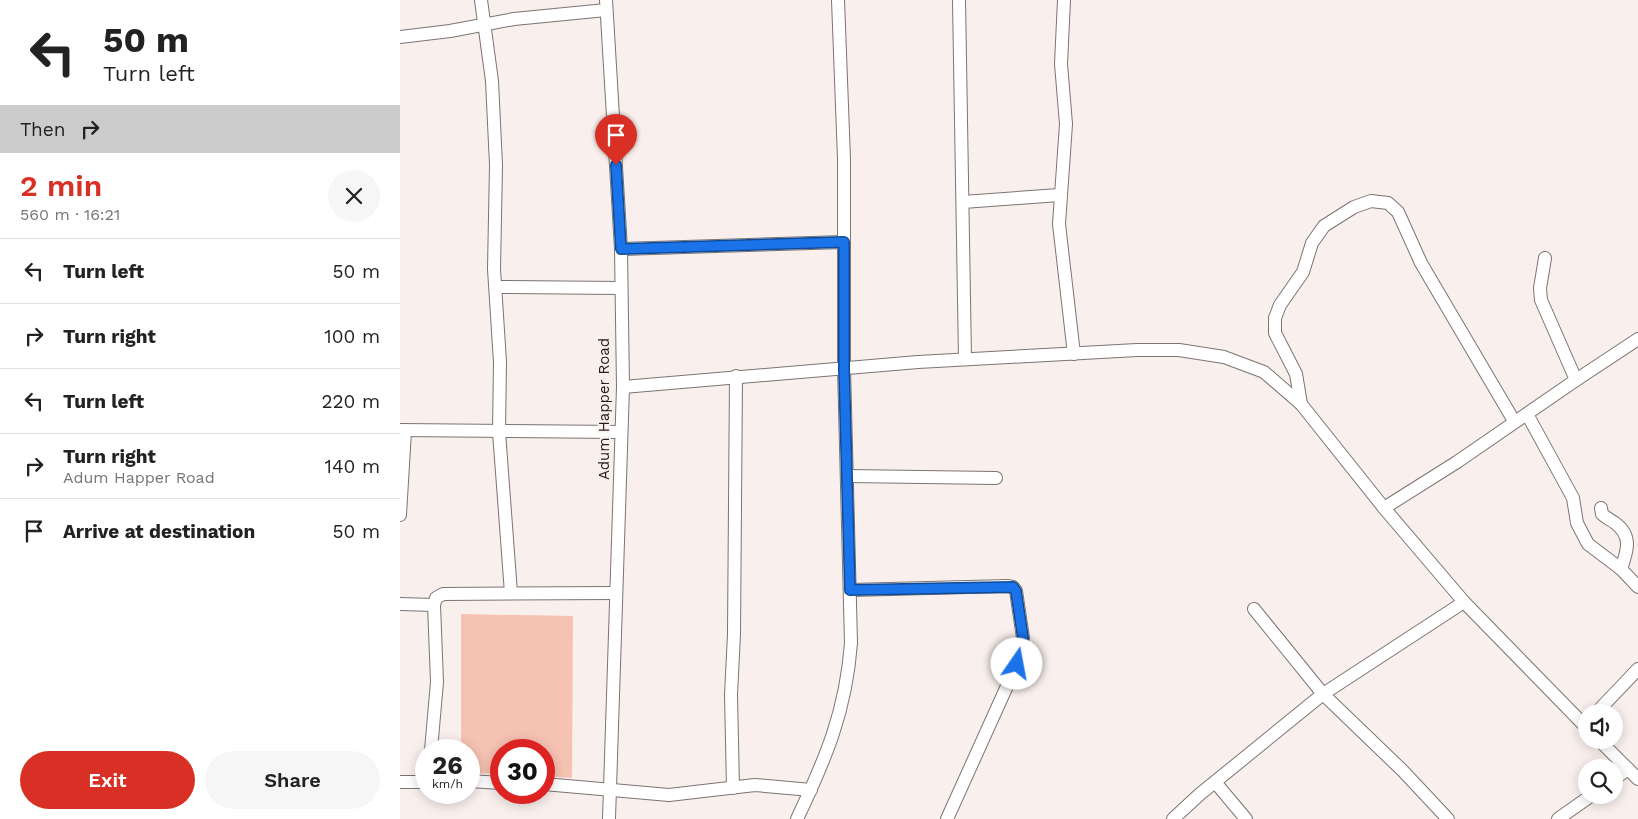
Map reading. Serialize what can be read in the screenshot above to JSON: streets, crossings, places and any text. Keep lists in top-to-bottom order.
{
  "streets": {
    "street": ["Adum Happer Road"]
  },
  "page": {
    "turn": ["50 m", "Turn left"],
    "then": "Then",
    "heading": ["2 min", "560 m · 16:21"],
    "list": [
      {
        "name": "Turn left",
        "value": "50 m"
      },
      {
        "name": "Turn right",
        "value": "100 m"
      },
      {
        "name": "Turn left",
        "value": "220 m"
      },
      {
        "name": "Turn right",
        "note": "Adum Happer Road",
        "value": "140 m"
      },
      {
        "name": "Arrive at destination",
        "value": "50 m"
      }
    ],
    "speed": "26 km/h",
    "limit": "30",
    "buttons": ["Exit", "Share"]
  }
}
